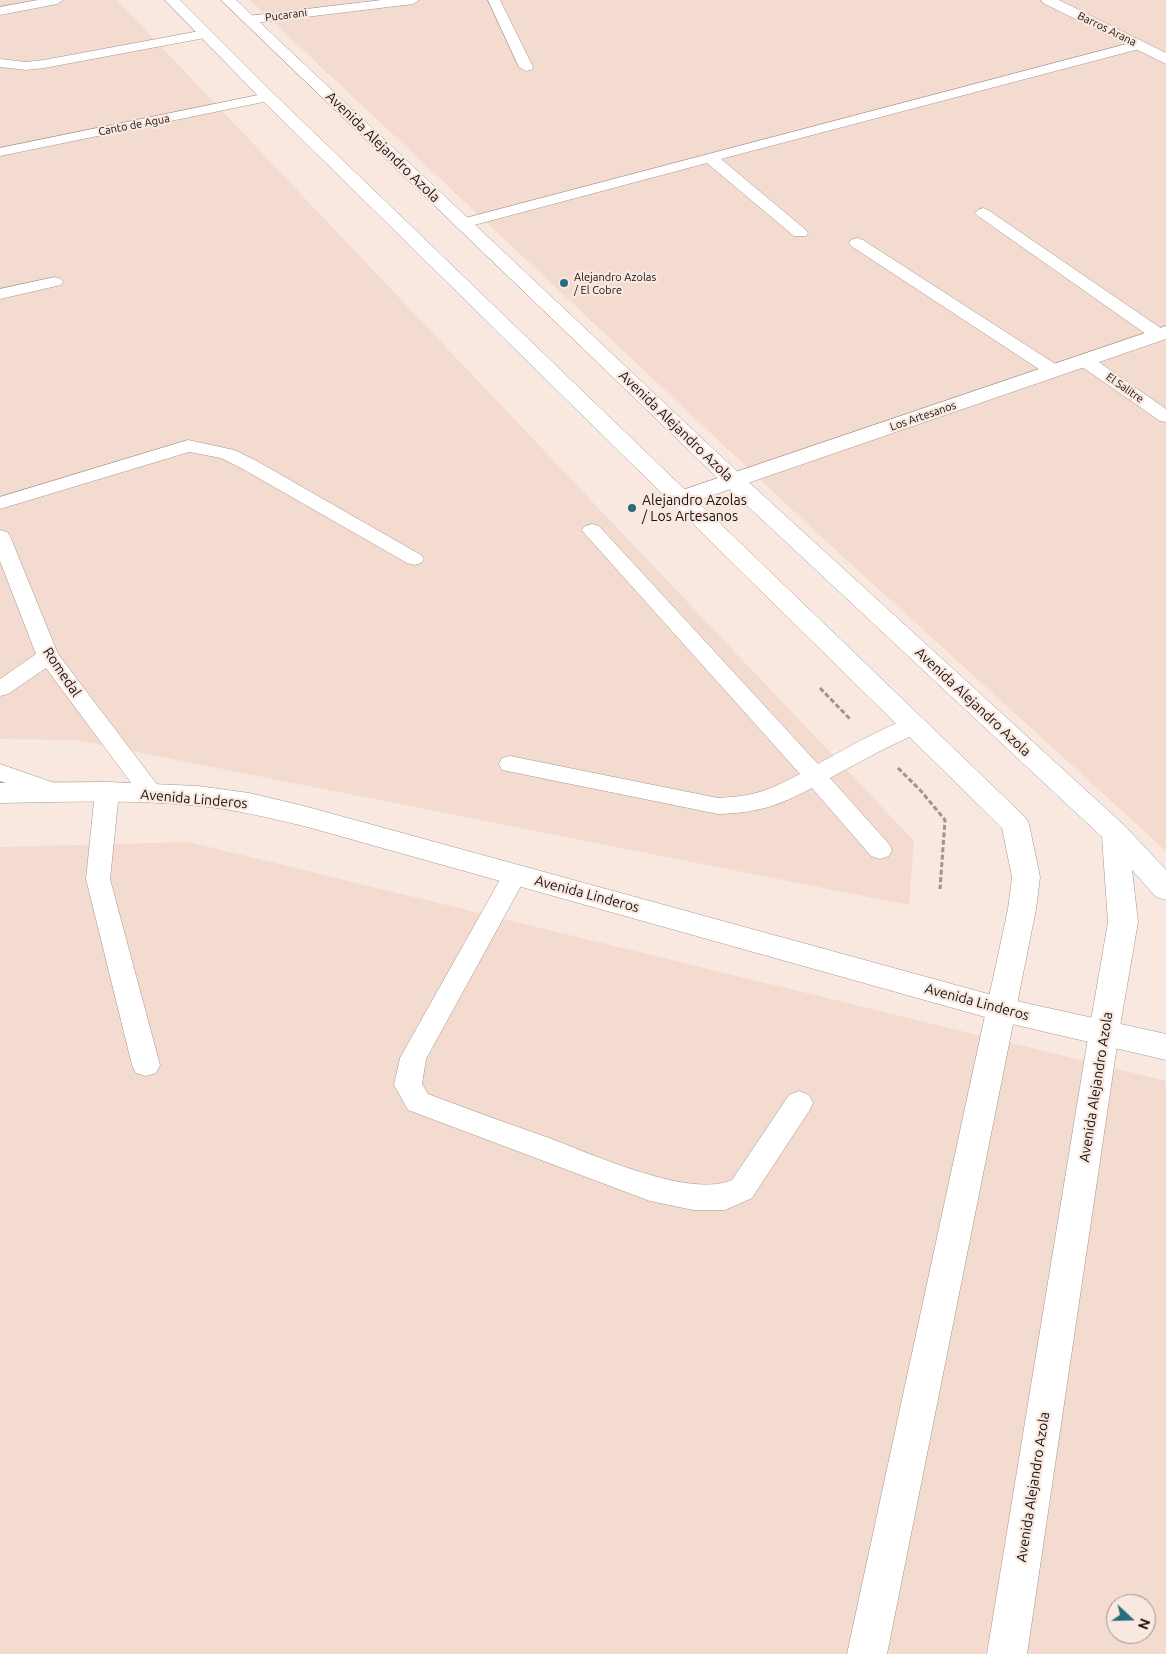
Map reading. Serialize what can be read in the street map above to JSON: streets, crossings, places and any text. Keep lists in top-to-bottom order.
{
  "streets": {
    "main road": [
      "Barros Arana",
      "Avenida Alejandro Azola",
      "Los Artesanos",
      "Avenida Linderos"
    ],
    "lane": [
      "Pucarani",
      "Canto de Agua",
      "El Salitre",
      "Romedal"
    ]
  },
  "crossings": [
    ["Pucarani", "Avenida Alejandro Azola"],
    ["Avenida Alejandro Azola", "Los Artesanos"],
    ["Avenida Alejandro Azola", "Avenida Linderos"],
    ["El Salitre", "Los Artesanos"],
    ["Romedal", "Avenida Linderos"]
  ],
  "places": ["Alejandro Azolas / El Cobre", "Alejandro Azolas / Los Artesanos"],
  "north": "right"
}
